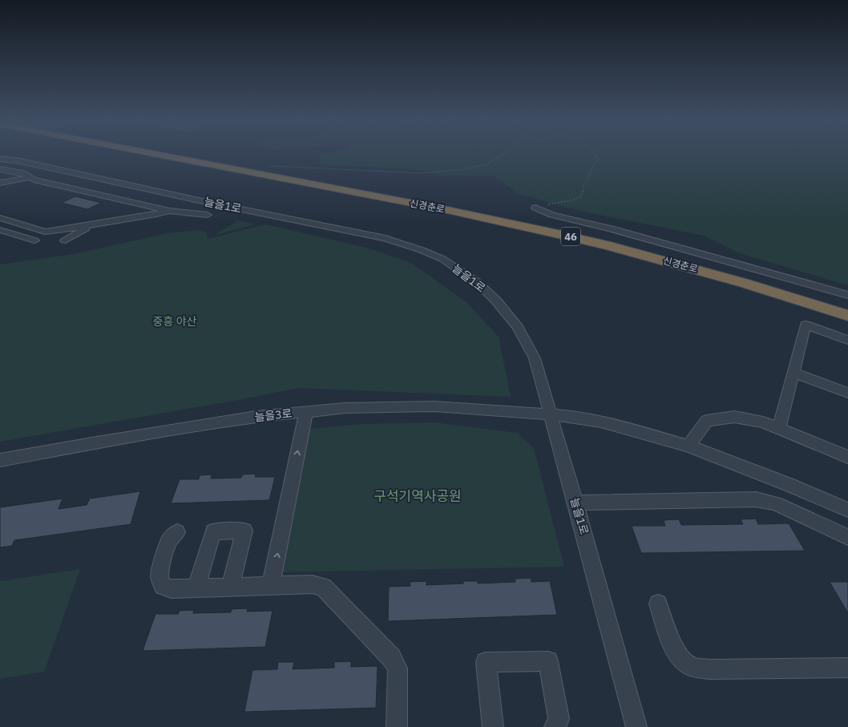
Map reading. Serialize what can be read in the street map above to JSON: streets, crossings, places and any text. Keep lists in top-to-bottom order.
{
  "streets": {
    "highway": ["신경춘로", "46"],
    "street": ["늘을1로", "늘을3로"]
  },
  "crossings": [
    ["늘을1로", "늘을3로"]
  ],
  "parks": ["중흥 야산", "구석기역사공원"]
}
